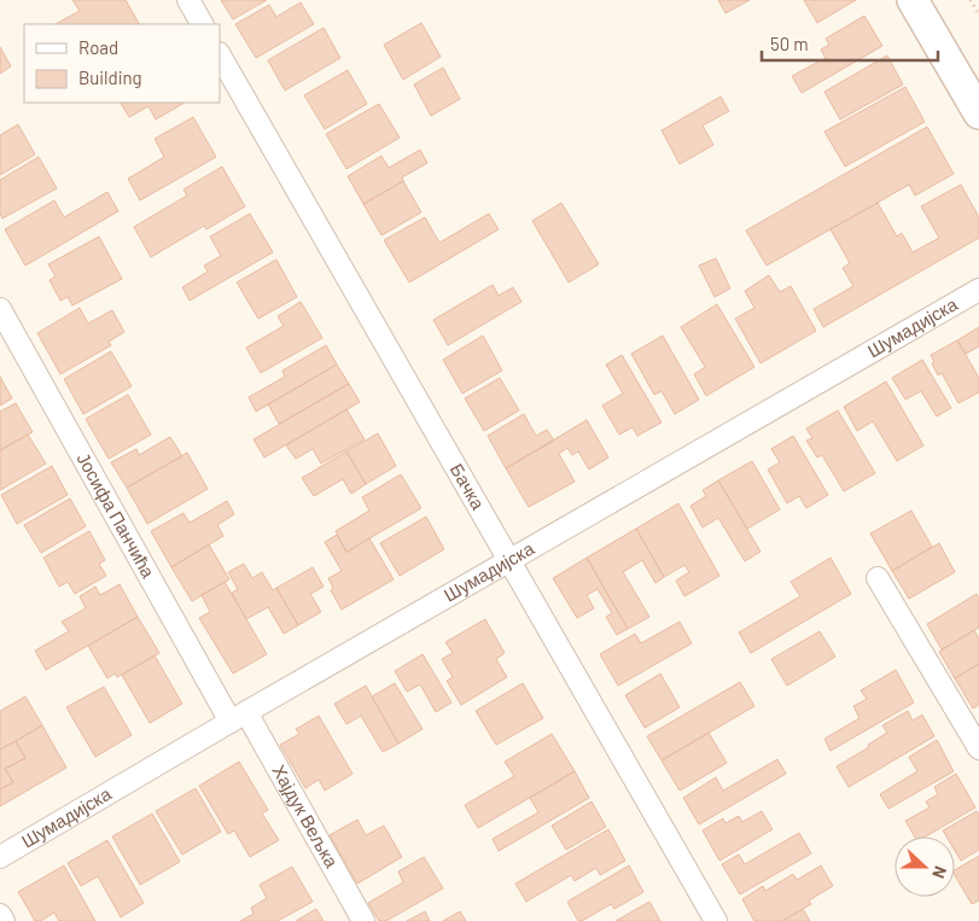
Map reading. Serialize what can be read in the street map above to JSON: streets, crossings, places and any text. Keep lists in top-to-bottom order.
{
  "streets": {
    "street": [
      "Шумадијска",
      "Бачка",
      "Јосифа Панчића",
      "Хајдук Вељка"
    ]
  },
  "crossings": [
    ["Шумадијска", "Бачка"],
    ["Шумадијска", "Јосифа Панчића"],
    ["Шумадијска", "Хајдук Вељка"],
    ["Јосифа Панчића", "Хајдук Вељка"]
  ],
  "legend": ["Road", "Building"],
  "scale_bar": "50 m",
  "north": "right"
}
